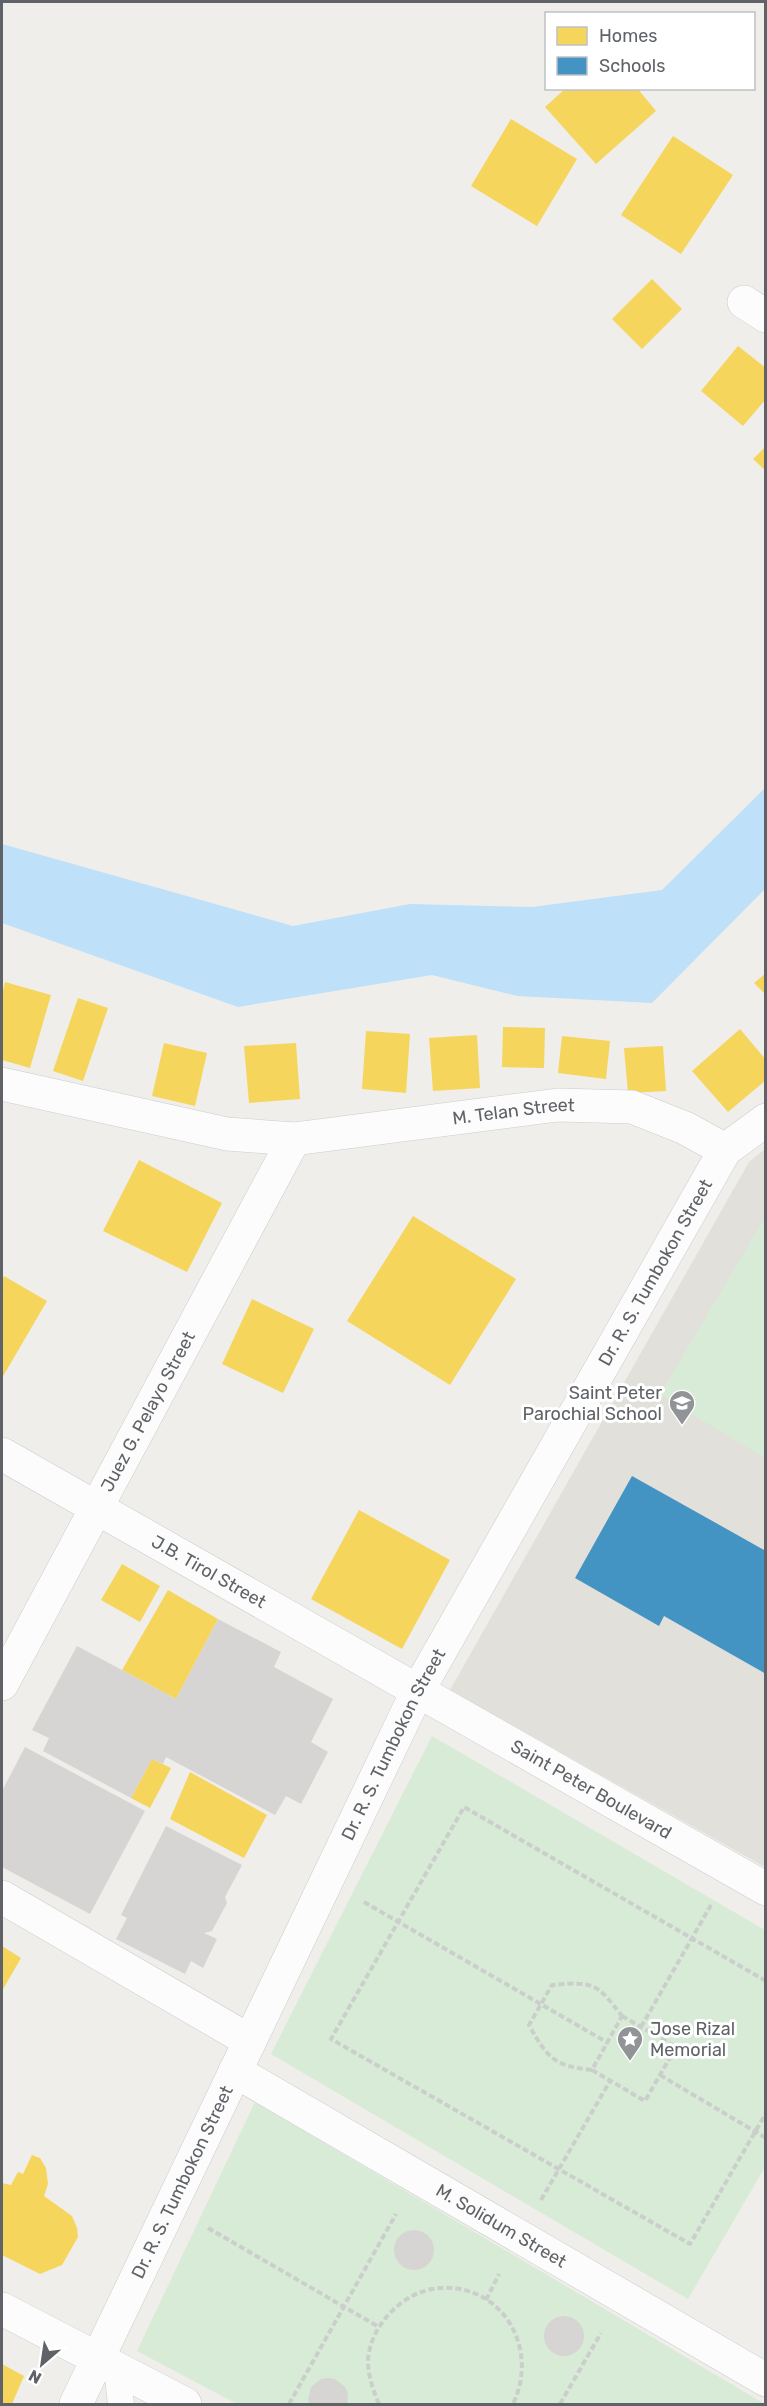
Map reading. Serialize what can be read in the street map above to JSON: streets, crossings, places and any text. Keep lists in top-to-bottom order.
{
  "streets": {
    "street": [
      "M. Telan Street",
      "Dr. R. S. Tumbokon Street",
      "Juez G. Pelayo Street",
      "J.B. Tirol Street",
      "Saint Peter Boulevard",
      "M. Solidum Street"
    ]
  },
  "crossings": [
    ["M. Telan Street", "Dr. R. S. Tumbokon Street"],
    ["M. Telan Street", "Juez G. Pelayo Street"],
    ["Dr. R. S. Tumbokon Street", "J.B. Tirol Street"],
    ["Dr. R. S. Tumbokon Street", "Saint Peter Boulevard"],
    ["Dr. R. S. Tumbokon Street", "M. Solidum Street"],
    ["Juez G. Pelayo Street", "J.B. Tirol Street"],
    ["J.B. Tirol Street", "Saint Peter Boulevard"]
  ],
  "places": {
    "school or university": ["Saint Peter Parochial School"],
    "place": ["Jose Rizal Memorial"]
  },
  "legend": ["Homes", "Schools"],
  "north": "bottom left"
}
